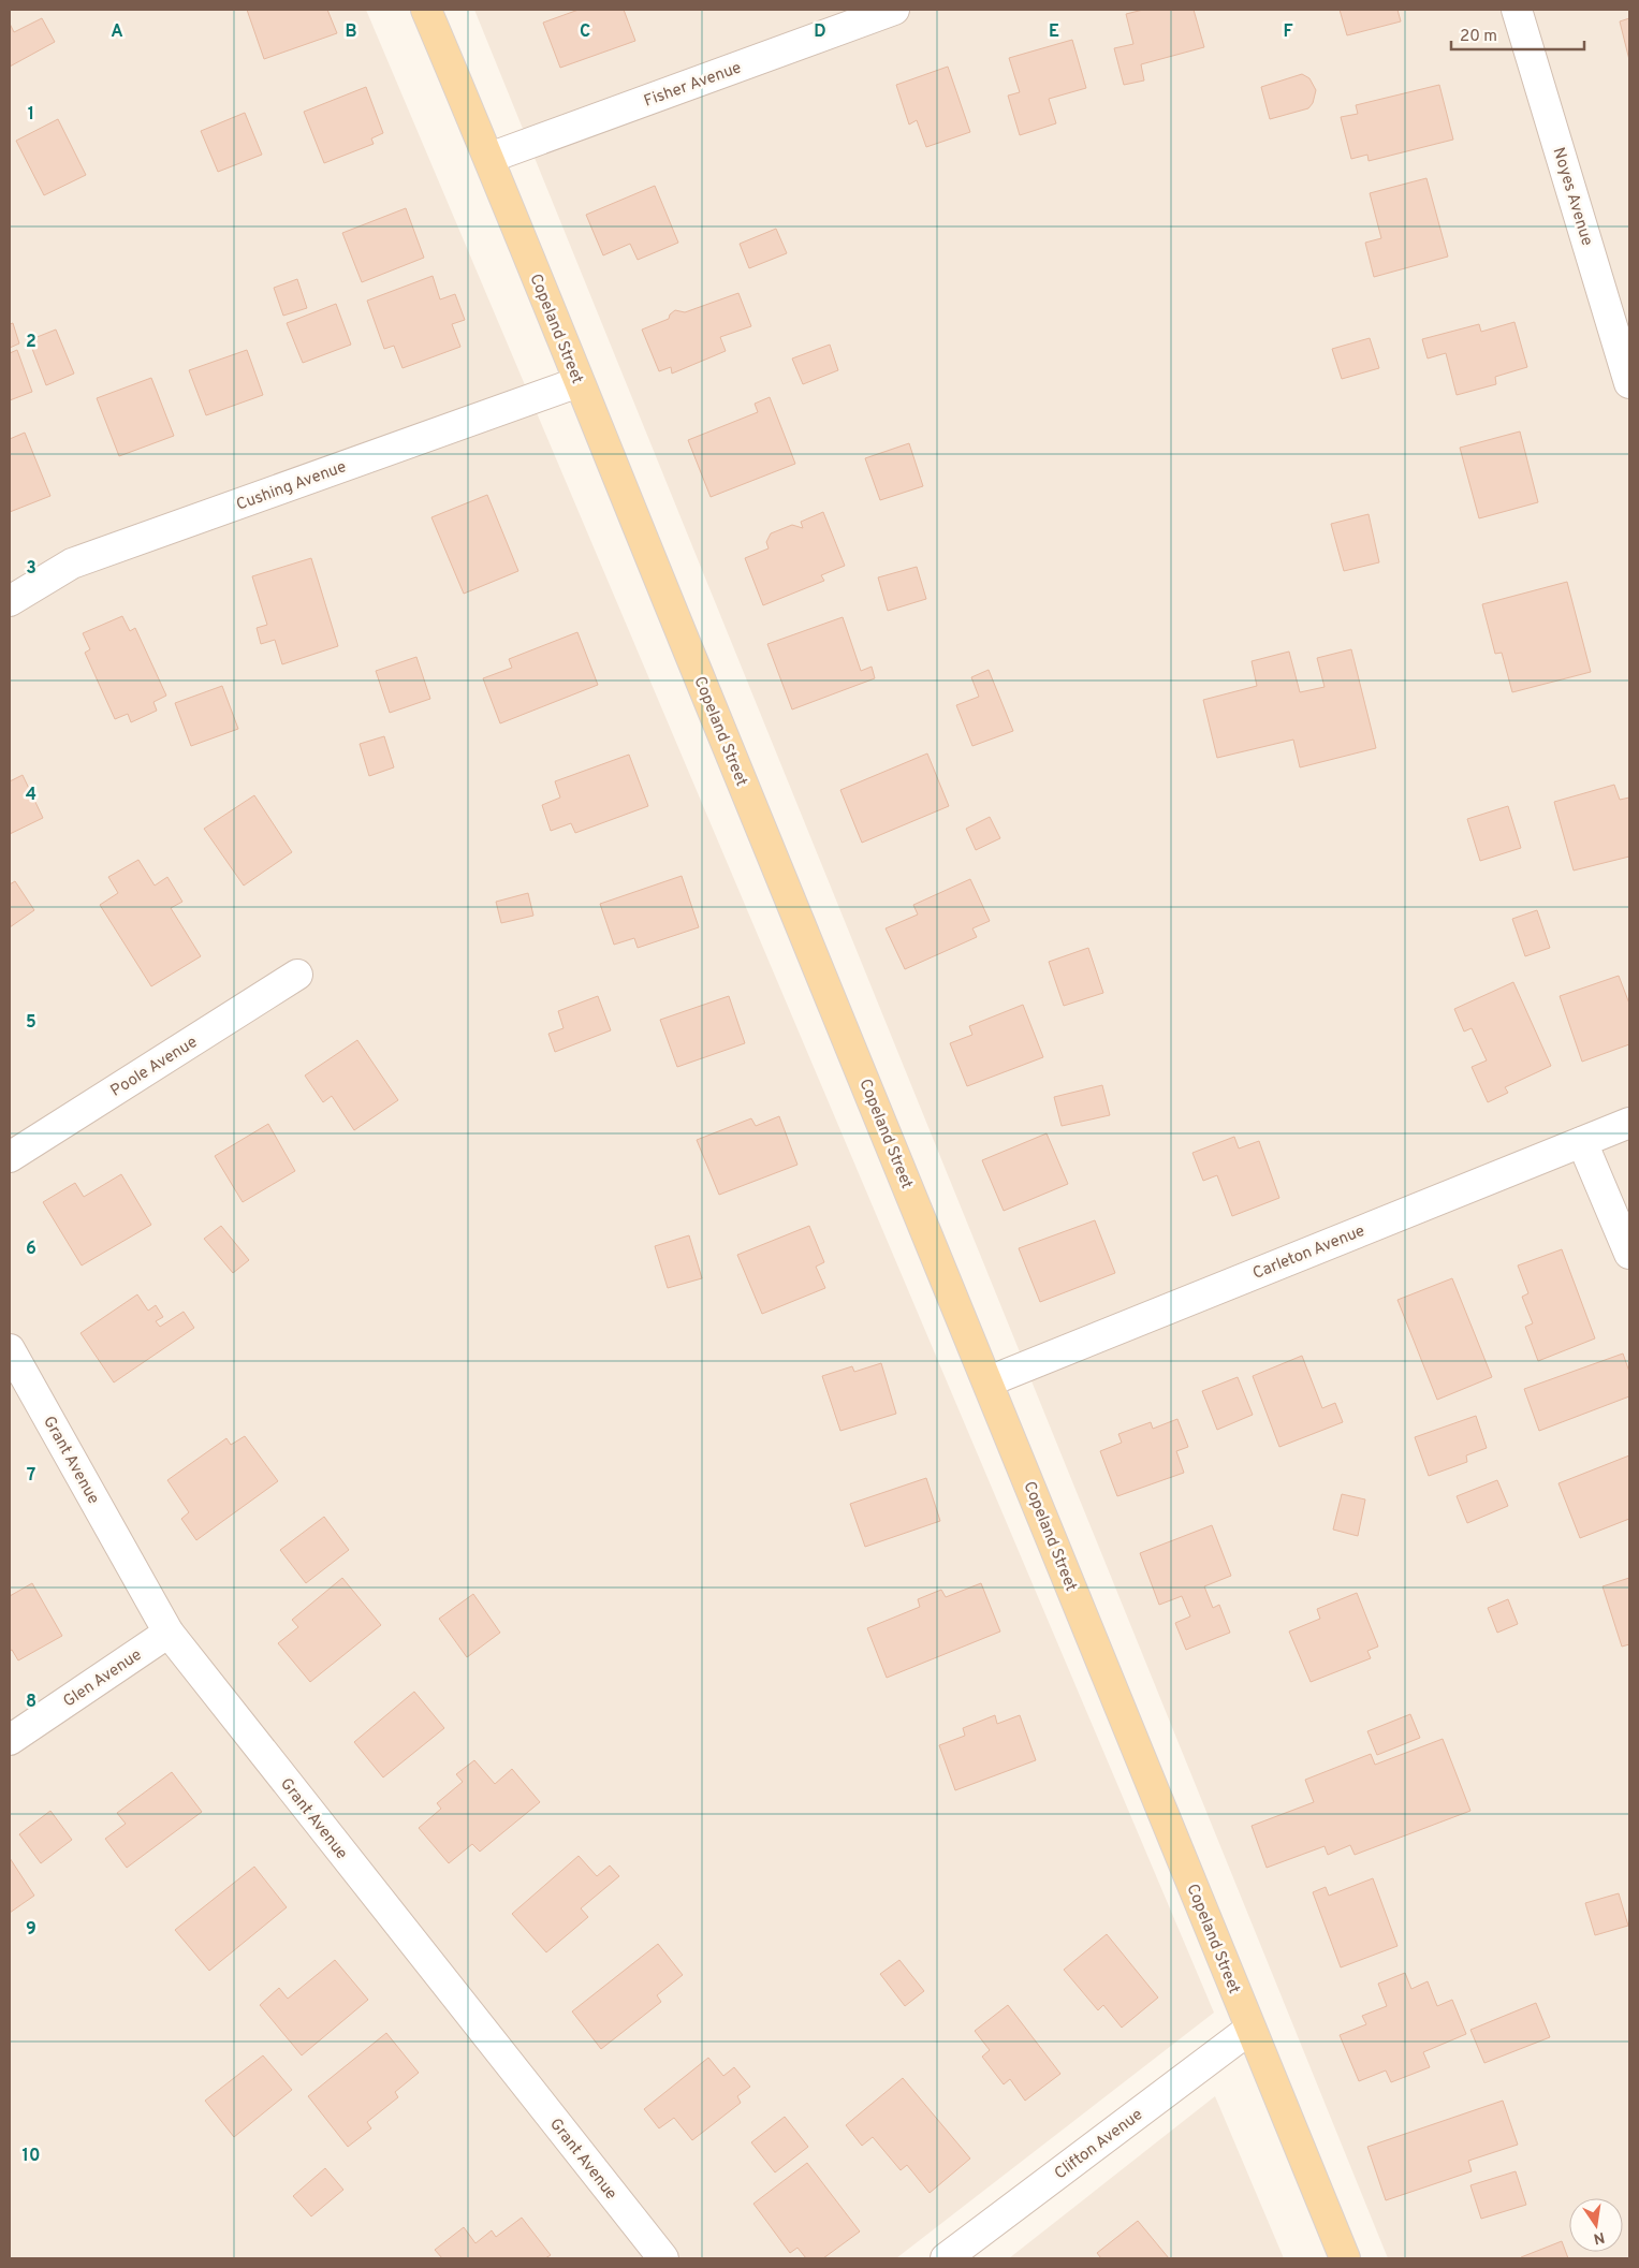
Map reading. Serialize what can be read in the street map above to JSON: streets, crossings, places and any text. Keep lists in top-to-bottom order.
{
  "streets": {
    "main road": ["Copeland Street"],
    "street": [
      "Fisher Avenue",
      "Noyes Avenue",
      "Cushing Avenue",
      "Poole Avenue",
      "Carleton Avenue",
      "Grant Avenue",
      "Glen Avenue",
      "Clifton Avenue"
    ]
  },
  "crossings": [
    ["Fisher Avenue", "Copeland Street"],
    ["Copeland Street", "Cushing Avenue"],
    ["Copeland Street", "Carleton Avenue"],
    ["Copeland Street", "Clifton Avenue"],
    ["Grant Avenue", "Glen Avenue"]
  ],
  "scale_bar": "20 m",
  "north": "bottom",
  "grid": {
    "columns": [
      "A",
      "B",
      "C",
      "D",
      "E",
      "F"
    ],
    "rows": [
      "1",
      "2",
      "3",
      "4",
      "5",
      "6",
      "7",
      "8",
      "9",
      "10"
    ]
  }
}
